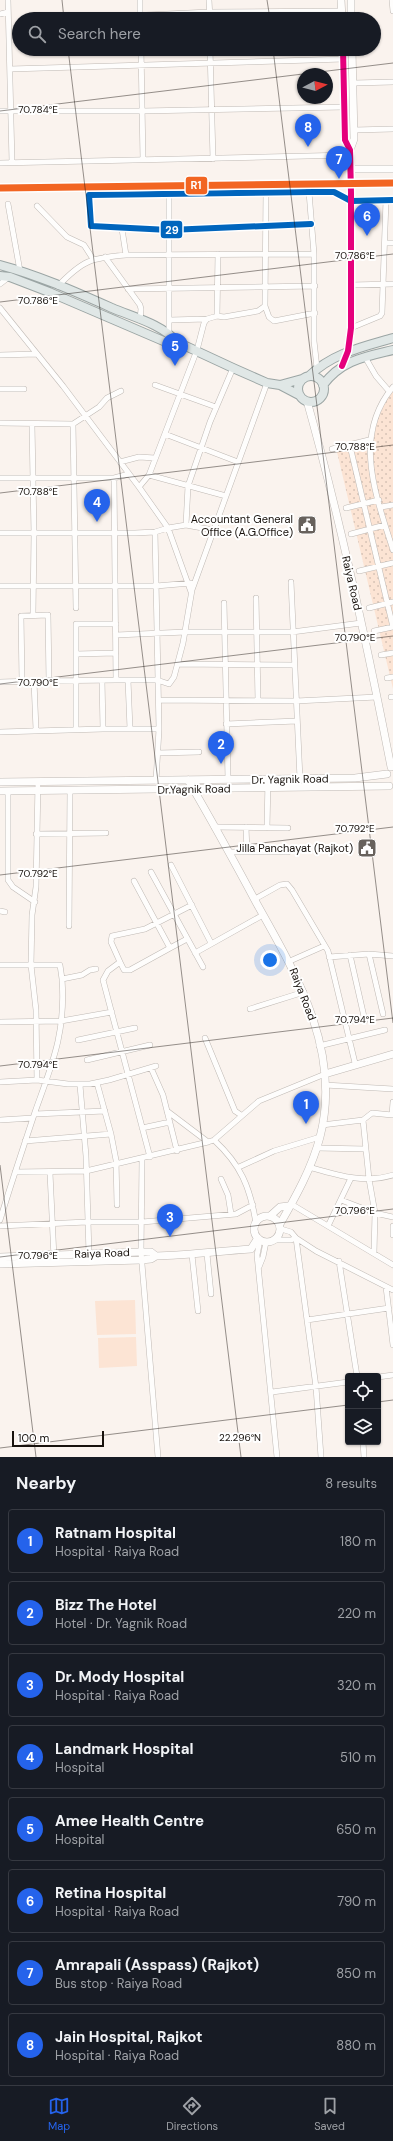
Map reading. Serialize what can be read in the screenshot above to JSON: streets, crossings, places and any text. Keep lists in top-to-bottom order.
{
  "streets": {
    "street": ["Raiya Road", "Dr. Yagnik Road", "Dr.Yagnik Road"]
  },
  "crossings": [
    ["Raiya Road", "Dr. Yagnik Road"],
    ["Raiya Road", "Dr.Yagnik Road"]
  ],
  "places": {
    "public building": ["Accountant General Office (A.G.Office)", "Jilla Panchayat (Rajkot)"]
  },
  "lines": ["transit line 3", "transit line R1", "transit line 29"],
  "scale_bar": "100 m",
  "north": "right",
  "page": {
    "search": "Search here",
    "pins": [
      "8",
      "7",
      "6",
      "5",
      "4",
      "2",
      "1",
      "3"
    ],
    "scale": "100 m",
    "heading": ["Nearby", "8 results"],
    "list": [
      {
        "mark": "1",
        "name": "Ratnam Hospital",
        "note": "Hospital · Raiya Road",
        "value": "180 m"
      },
      {
        "mark": "2",
        "name": "Bizz The Hotel",
        "note": "Hotel · Dr. Yagnik Road",
        "value": "220 m"
      },
      {
        "mark": "3",
        "name": "Dr. Mody Hospital",
        "note": "Hospital · Raiya Road",
        "value": "320 m"
      },
      {
        "mark": "4",
        "name": "Landmark Hospital",
        "note": "Hospital",
        "value": "510 m"
      },
      {
        "mark": "5",
        "name": "Amee Health Centre",
        "note": "Hospital",
        "value": "650 m"
      },
      {
        "mark": "6",
        "name": "Retina Hospital",
        "note": "Hospital · Raiya Road",
        "value": "790 m"
      },
      {
        "mark": "7",
        "name": "Amrapali (Asspass) (Rajkot)",
        "note": "Bus stop · Raiya Road",
        "value": "850 m"
      },
      {
        "mark": "8",
        "name": "Jain Hospital, Rajkot",
        "note": "Hospital · Raiya Road",
        "value": "880 m"
      }
    ],
    "nav": ["Map", "Directions", "Saved"]
  },
  "coordinates": [
    "70.784°E",
    "70.786°E",
    "70.788°E",
    "70.790°E",
    "70.792°E",
    "70.794°E",
    "70.796°E",
    "22.296°N"
  ]
}
